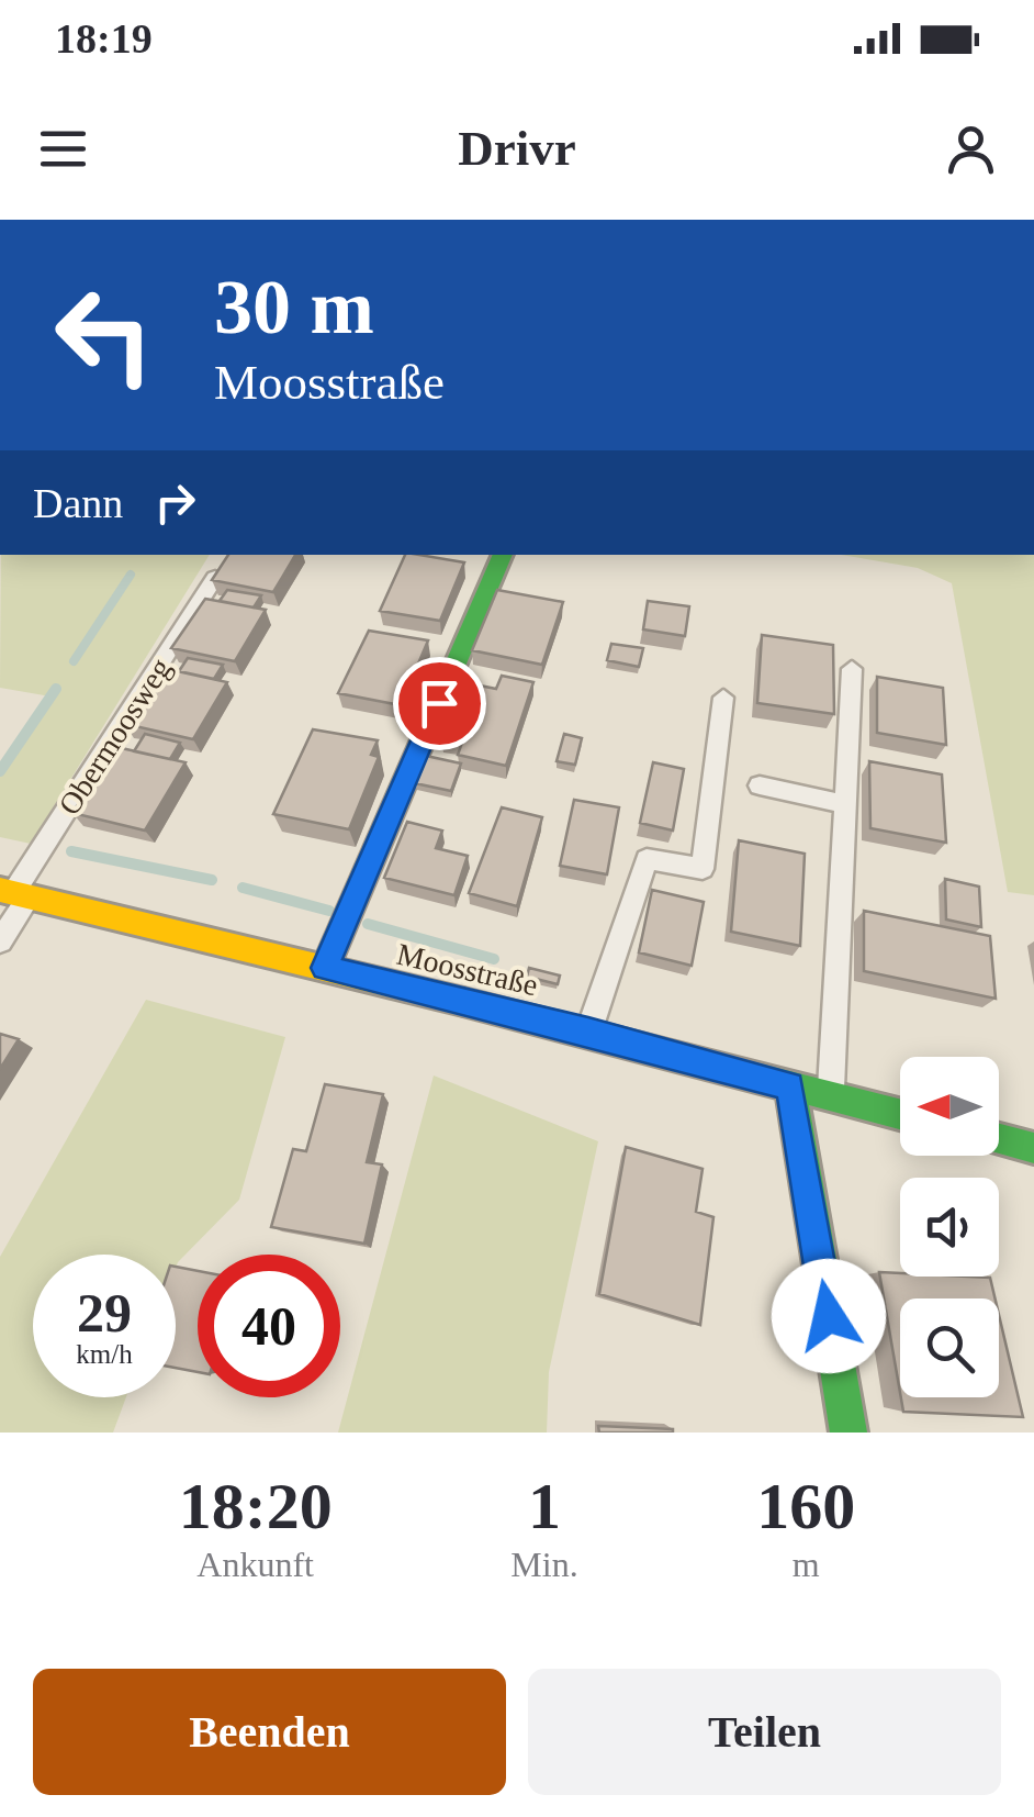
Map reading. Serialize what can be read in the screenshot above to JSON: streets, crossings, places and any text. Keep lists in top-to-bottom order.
{
  "streets": {
    "street": ["Moosstraße"],
    "lane": ["Obermoosweg"]
  },
  "crossings": [
    ["Obermoosweg", "Moosstraße"]
  ],
  "north": "left",
  "page": {
    "status": "18:19",
    "header": "Drivr",
    "turn": ["30 m", "Moosstraße"],
    "then": "Dann",
    "speed": "29 km/h",
    "limit": "40",
    "eta": [
      "18:20",
      "Ankunft",
      "1",
      "Min.",
      "160",
      "m"
    ],
    "buttons": ["Beenden", "Teilen"]
  }
}
